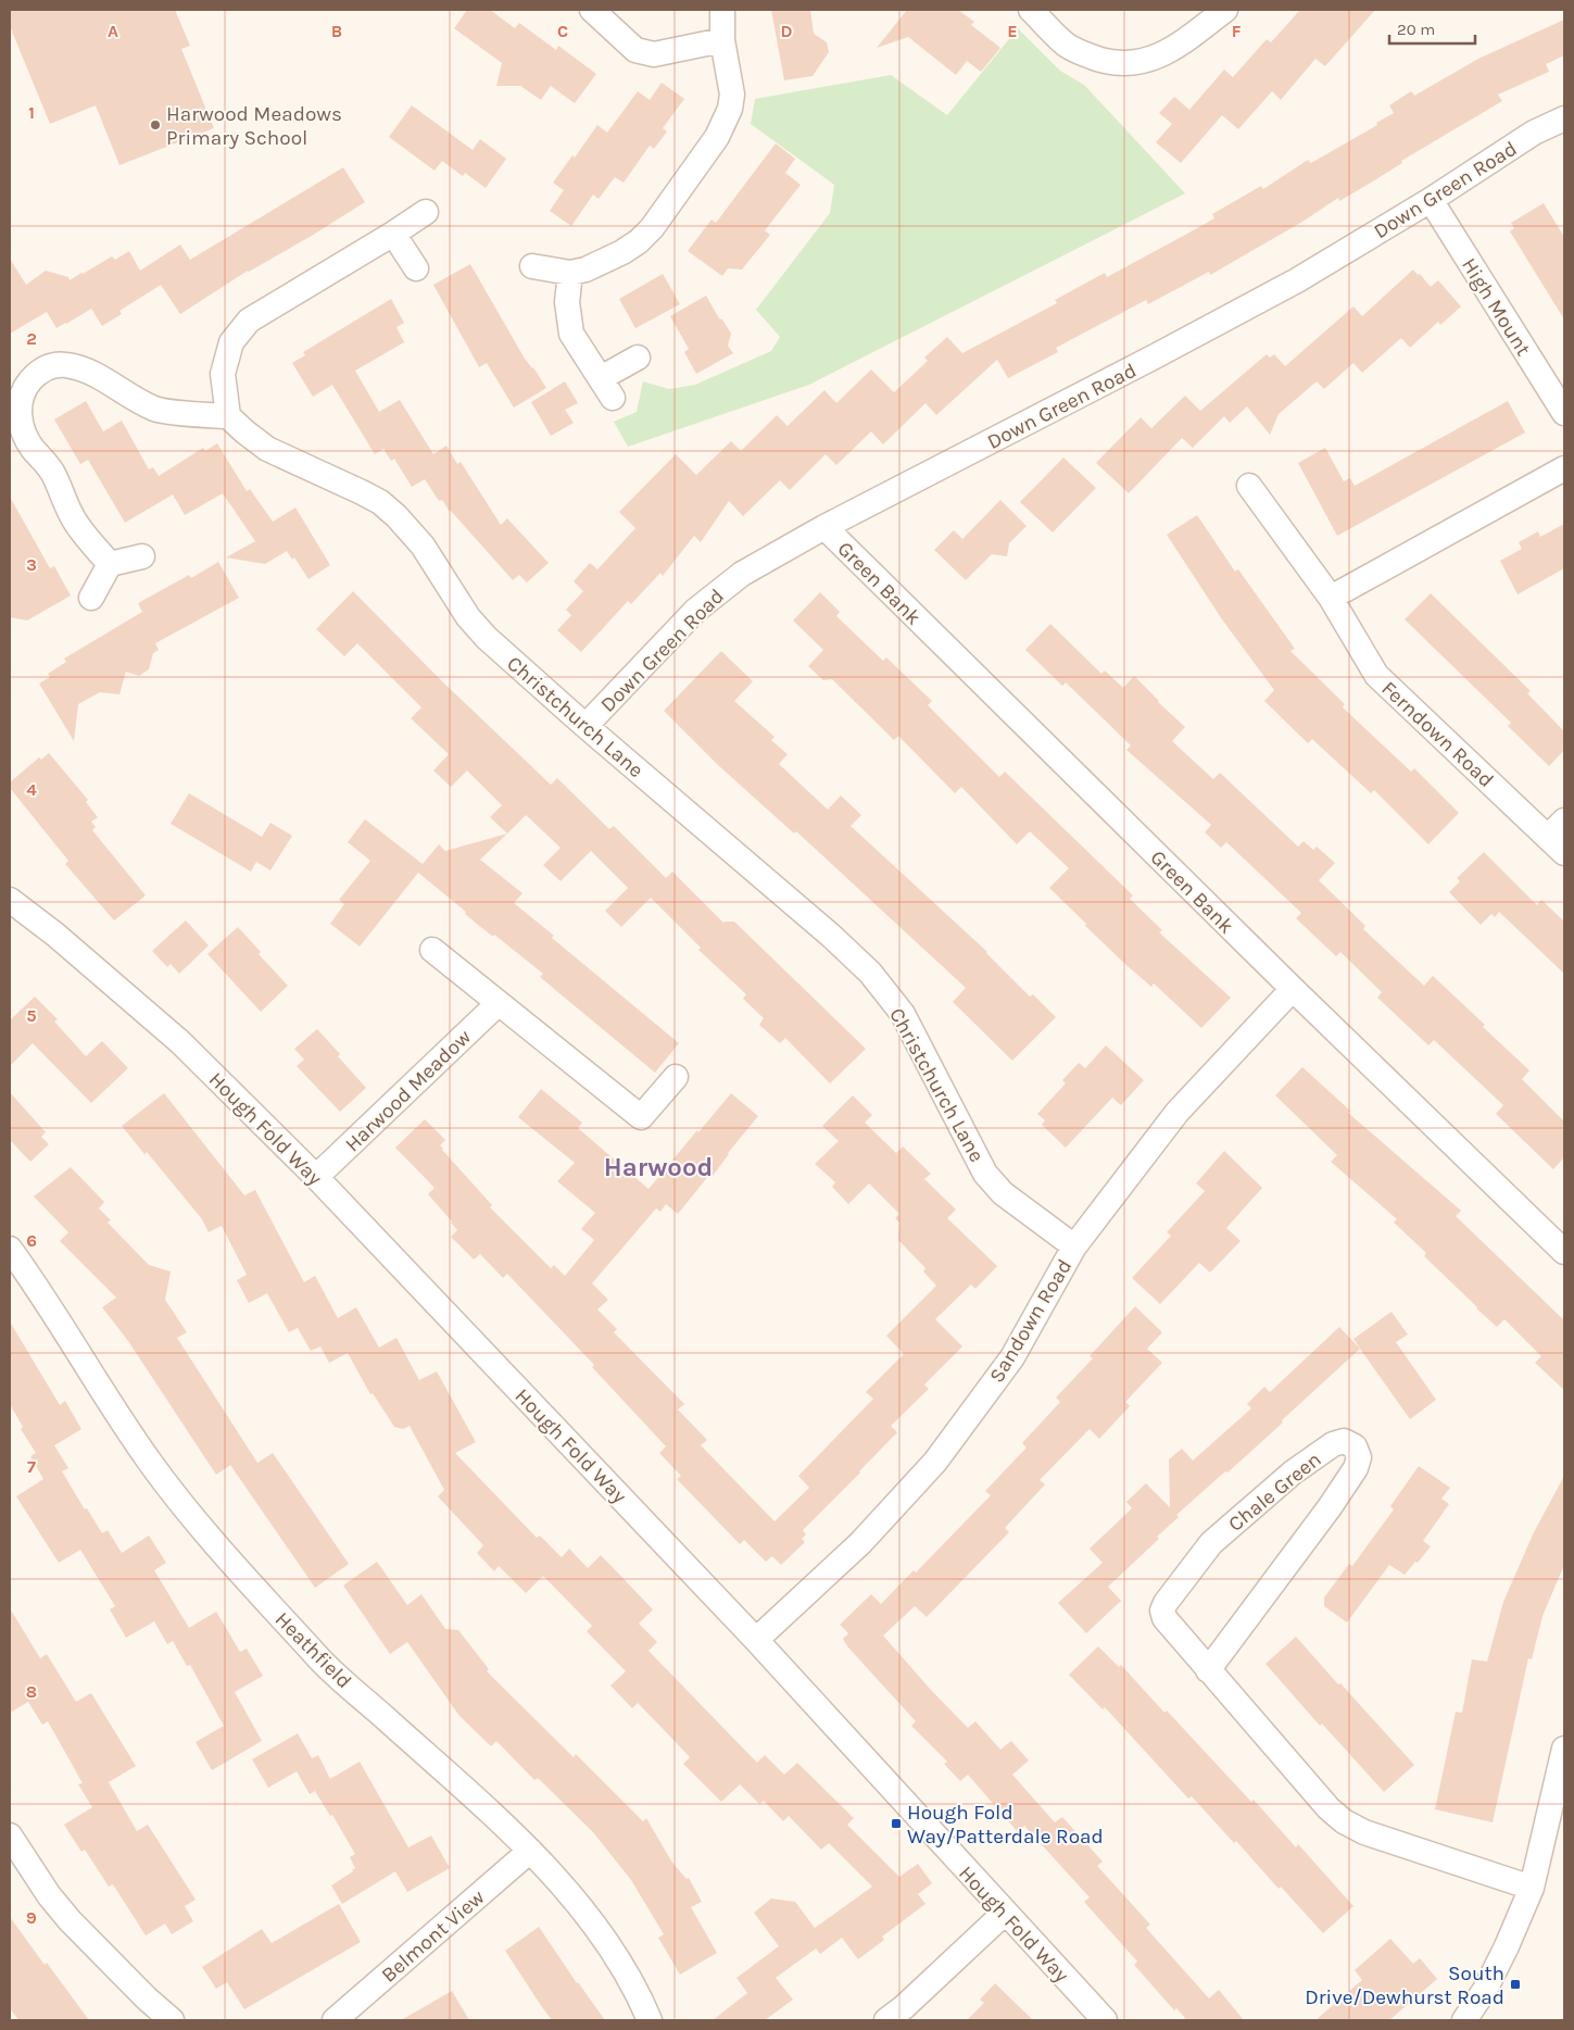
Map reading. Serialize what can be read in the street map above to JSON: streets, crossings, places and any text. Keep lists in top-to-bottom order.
{
  "streets": {
    "street": [
      "Down Green Road",
      "High Mount",
      "Green Bank",
      "Christchurch Lane",
      "Ferndown Road",
      "Harwood Meadow",
      "Hough Fold Way",
      "Sandown Road",
      "Chale Green",
      "Heathfield",
      "Belmont View"
    ]
  },
  "crossings": [
    ["Down Green Road", "High Mount"],
    ["Down Green Road", "Green Bank"],
    ["Down Green Road", "Christchurch Lane"],
    ["Green Bank", "Sandown Road"],
    ["Christchurch Lane", "Sandown Road"],
    ["Harwood Meadow", "Hough Fold Way"],
    ["Hough Fold Way", "Sandown Road"],
    ["Heathfield", "Belmont View"]
  ],
  "districts": ["Harwood"],
  "places": {
    "other": ["Harwood Meadows Primary School"],
    "transit": ["Hough Fold Way/Patterdale Road", "South Drive/Dewhurst Road"]
  },
  "scale_bar": "20 m",
  "grid": {
    "columns": [
      "A",
      "B",
      "C",
      "D",
      "E",
      "F"
    ],
    "rows": [
      "1",
      "2",
      "3",
      "4",
      "5",
      "6",
      "7",
      "8",
      "9"
    ]
  }
}
